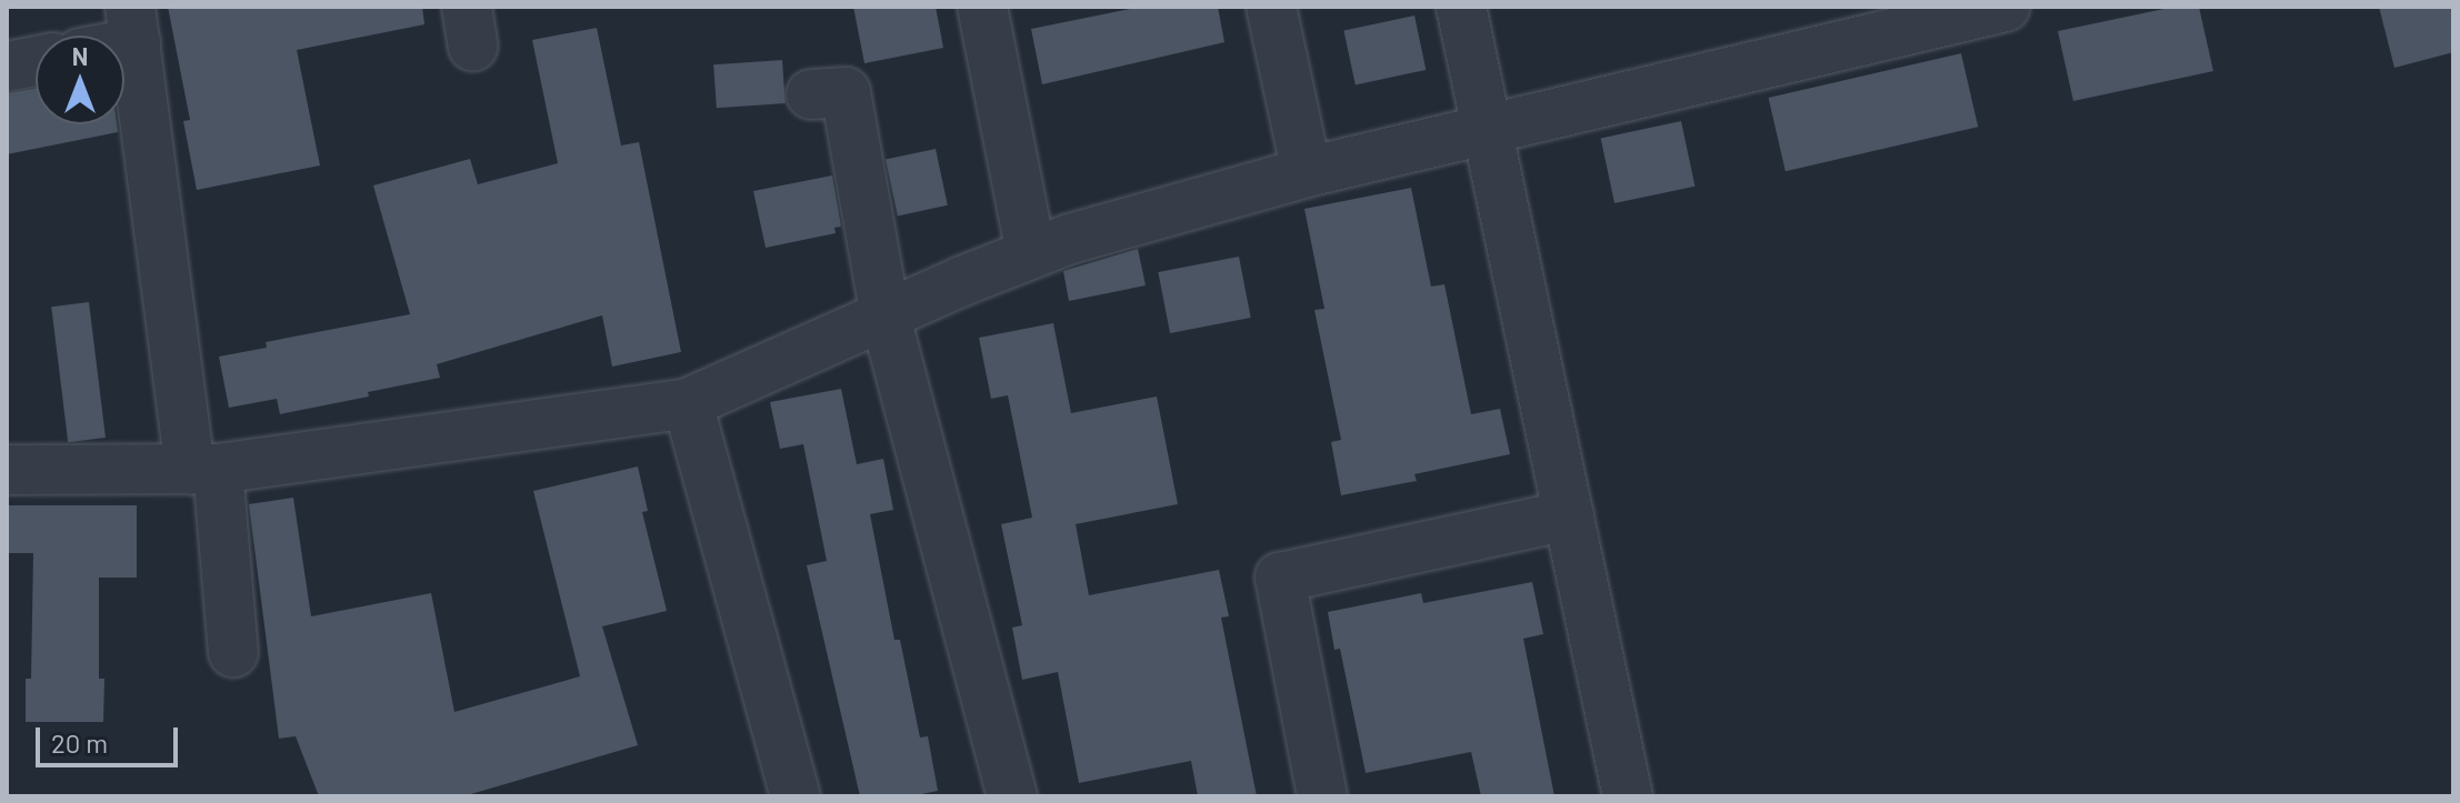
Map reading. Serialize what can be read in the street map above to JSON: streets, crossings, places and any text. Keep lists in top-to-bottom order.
{
  "scale_bar": "20 m",
  "north": "top"
}
